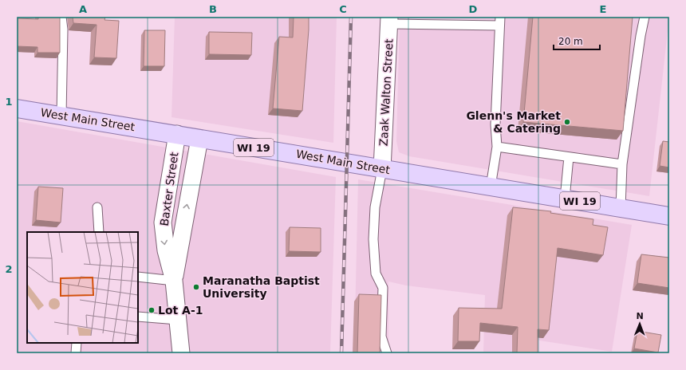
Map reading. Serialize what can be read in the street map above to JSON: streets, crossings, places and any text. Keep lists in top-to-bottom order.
{
  "streets": {
    "main road": ["West Main Street", "WI 19"],
    "street": ["Zaak Walton Street", "Baxter Street"]
  },
  "crossings": [
    ["Zaak Walton Street", "West Main Street"],
    ["West Main Street", "Baxter Street"]
  ],
  "places": ["Glenn's Market & Catering", "Maranatha Baptist University", "Lot A-1"],
  "scale_bar": "20 m",
  "north": "top",
  "grid": {
    "columns": [
      "A",
      "B",
      "C",
      "D",
      "E"
    ],
    "rows": ["1", "2"]
  }
}
